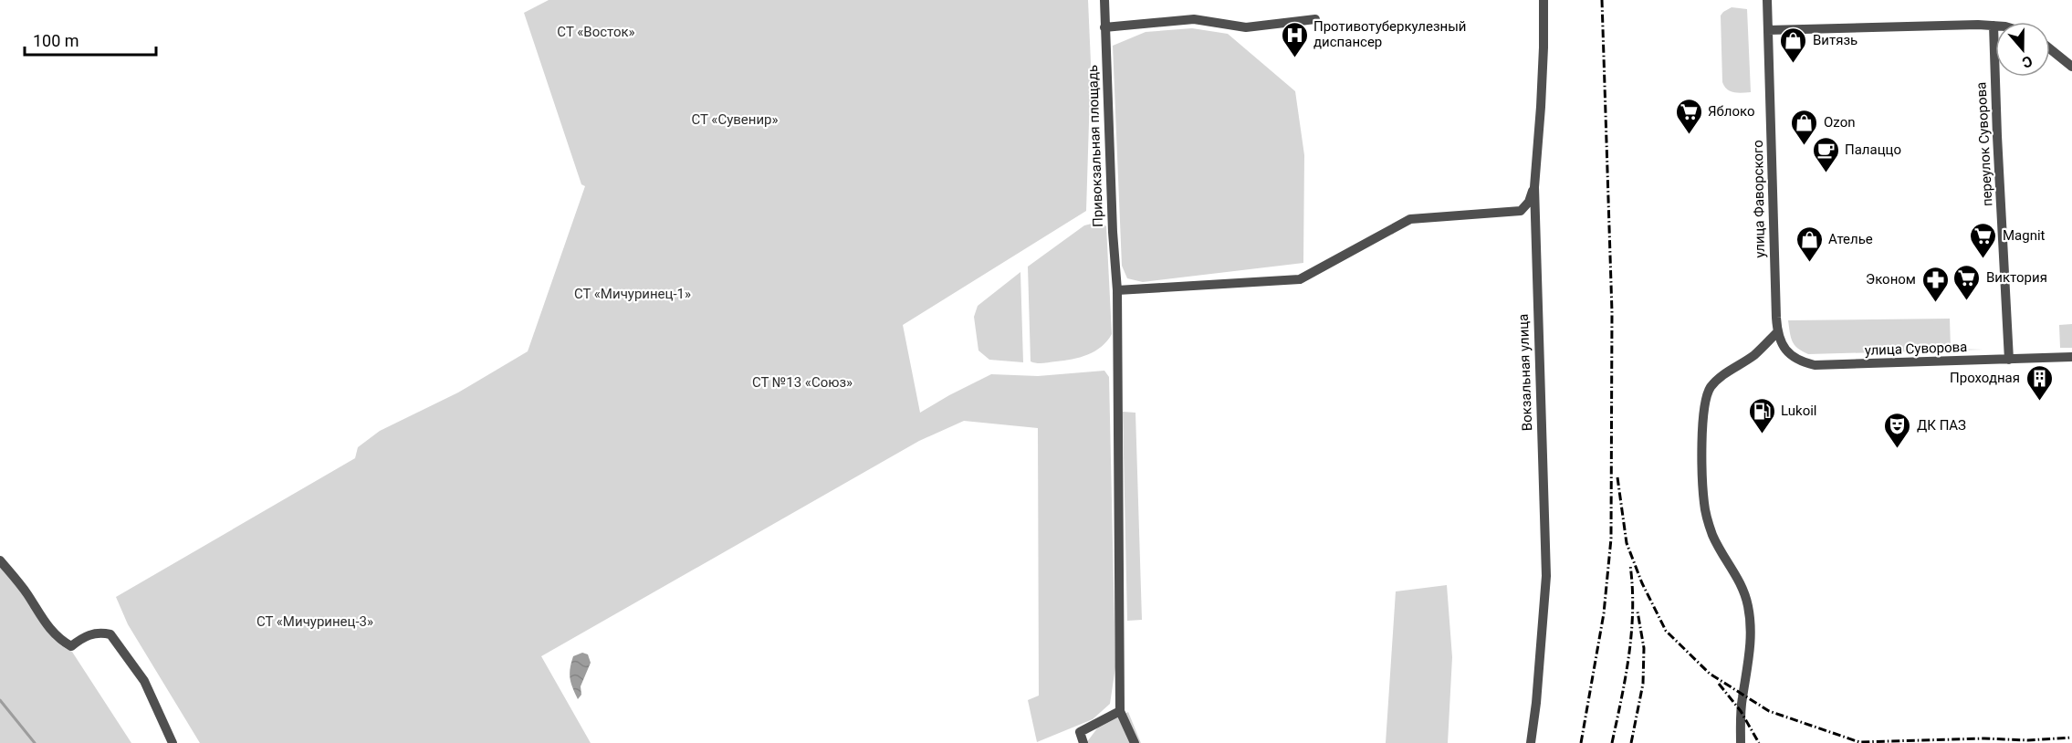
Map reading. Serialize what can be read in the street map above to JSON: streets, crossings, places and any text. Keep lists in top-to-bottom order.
{
  "streets": {
    "street": [
      "переулок Суворова",
      "Привокзальная площадь",
      "улица Фаворского",
      "улица Суворова",
      "Вокзальная улица"
    ]
  },
  "crossings": [
    ["переулок Суворова", "улица Суворова"],
    ["улица Фаворского", "улица Суворова"]
  ],
  "parks": [
    "СТ «Восток»",
    "СТ «Сувенир»",
    "СТ «Мичуринец-1»",
    "СТ №13 «Союз»",
    "СТ «Мичуринец-3»"
  ],
  "places": {
    "hospital": ["Противотуберкулезный диспансер"],
    "shop": ["Витязь", "Ozon", "Ателье"],
    "supermarket": ["Яблоко", "Magnit", "Виктория"],
    "cafe": ["Палаццо"],
    "pharmacy": ["Эконом"],
    "building": ["Проходная"],
    "fuel station": ["Lukoil"],
    "theatre": ["ДК ПАЗ"]
  },
  "scale_bar": "100 m",
  "north": "bottom"
}
